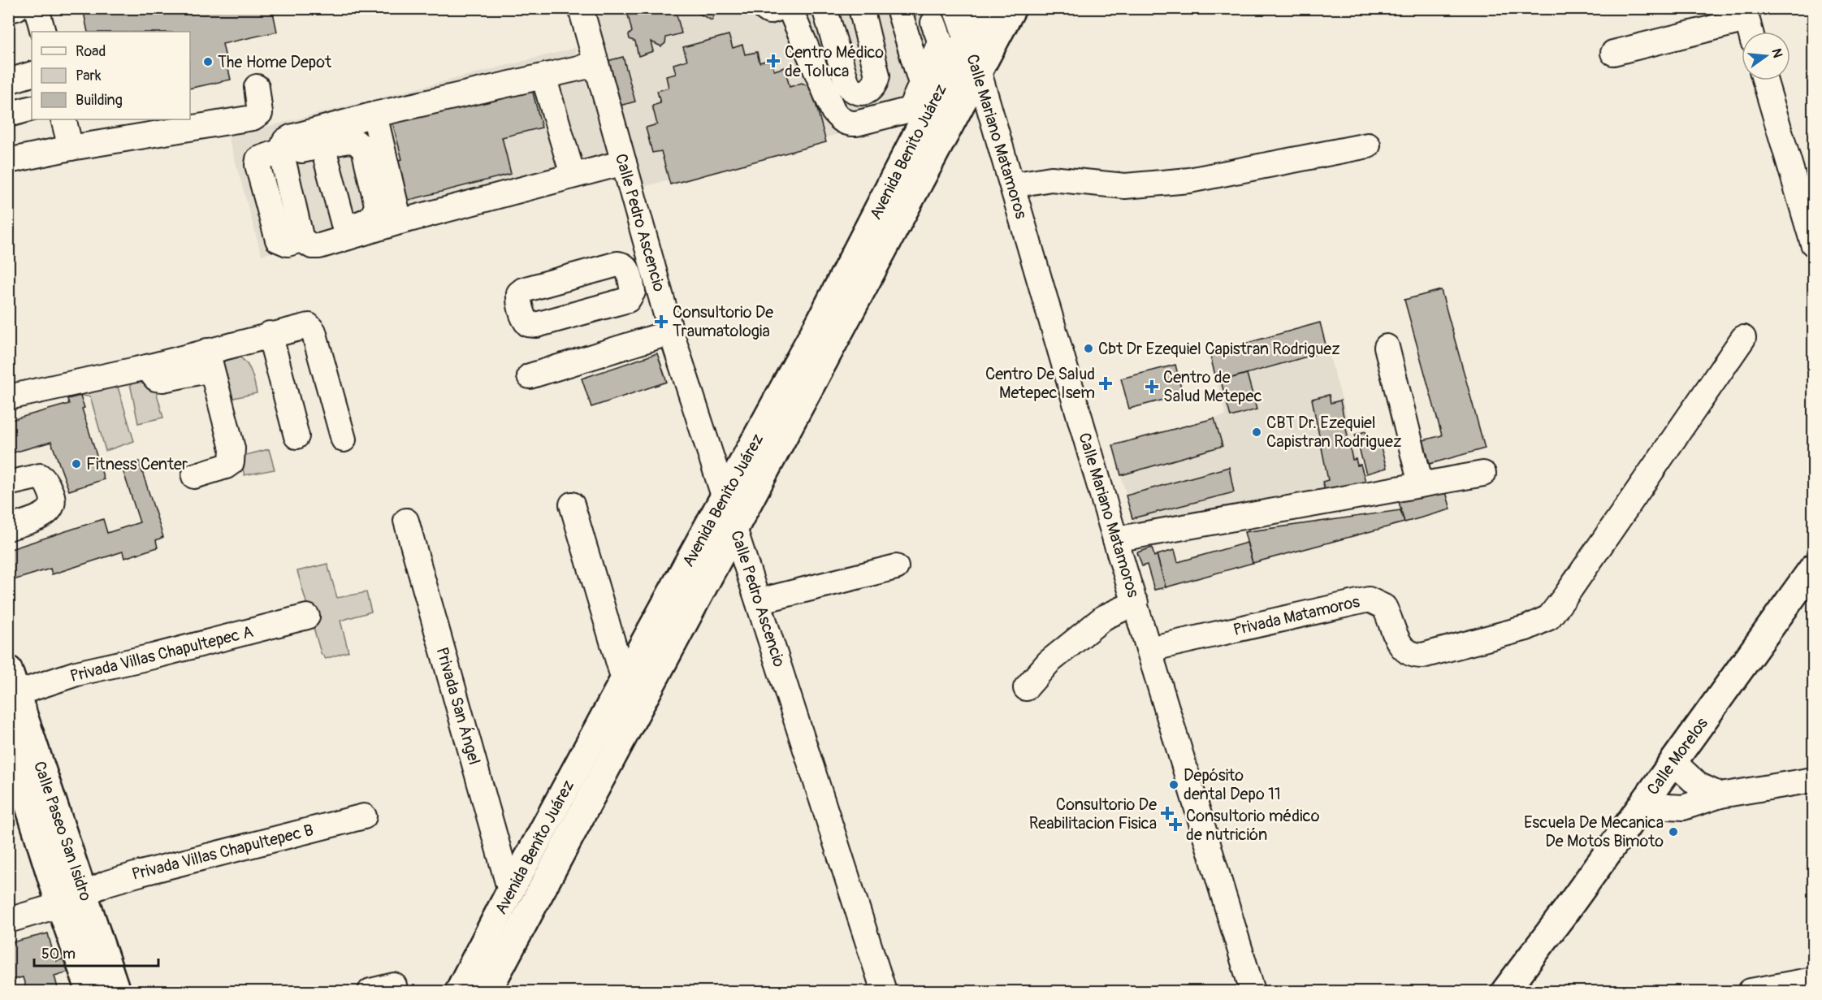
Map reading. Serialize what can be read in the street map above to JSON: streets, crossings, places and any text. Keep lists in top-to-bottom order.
{
  "streets": {
    "main road": ["Avenida Benito Juárez", "Calle Morelos", "Calle Paseo San Isidro"],
    "street": [
      "Calle Mariano Matamoros",
      "Calle Pedro Ascencio",
      "Privada Matamoros",
      "Privada Villas Chapultepec A",
      "Privada San Ángel",
      "Privada Villas Chapultepec B"
    ]
  },
  "crossings": [
    ["Calle Mariano Matamoros", "Avenida Benito Juárez"],
    ["Calle Mariano Matamoros", "Privada Matamoros"],
    ["Avenida Benito Juárez", "Calle Pedro Ascencio"],
    ["Avenida Benito Juárez", "Privada San Ángel"],
    ["Privada Villas Chapultepec A", "Calle Paseo San Isidro"],
    ["Calle Paseo San Isidro", "Privada Villas Chapultepec B"]
  ],
  "places": {
    "health": [
      "Centro Médico de Toluca",
      "Consultorio De Traumatologia",
      "Centro De Salud Metepec Isem",
      "Centro de Salud Metepec",
      "Consultorio De Reabilitacion Fisica",
      "Consultorio médico de nutrición"
    ],
    "other": [
      "The Home Depot",
      "Cbt Dr Ezequiel Capistran Rodriguez",
      "CBT Dr. Ezequiel Capistran Rodriguez",
      "Fitness Center",
      "Depósito dental Depo 11",
      "Escuela De Mecanica De Motos Bimoto"
    ]
  },
  "legend": ["Road", "Park", "Building"],
  "scale_bar": "50 m",
  "north": "right"
}
